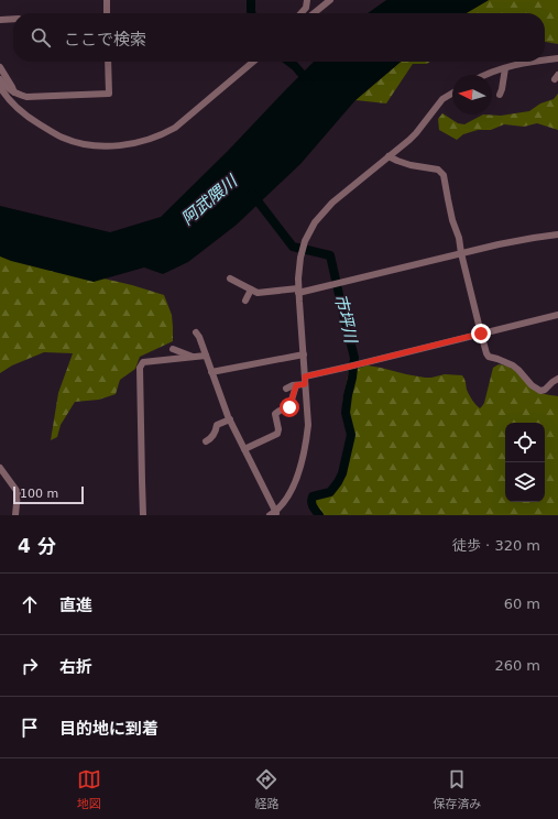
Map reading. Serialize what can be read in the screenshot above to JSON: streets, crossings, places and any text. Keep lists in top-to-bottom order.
{
  "water": ["阿武隈川", "市坪川"],
  "scale_bar": "100 m",
  "north": "left",
  "page": {
    "search": "ここで検索",
    "scale": "100 m",
    "heading": ["4 分", "徒歩 · 320 m"],
    "list": [
      ["直進", "60 m"],
      ["右折", "260 m"],
      "目的地に到着"
    ],
    "nav": ["地図", "経路", "保存済み"]
  }
}
